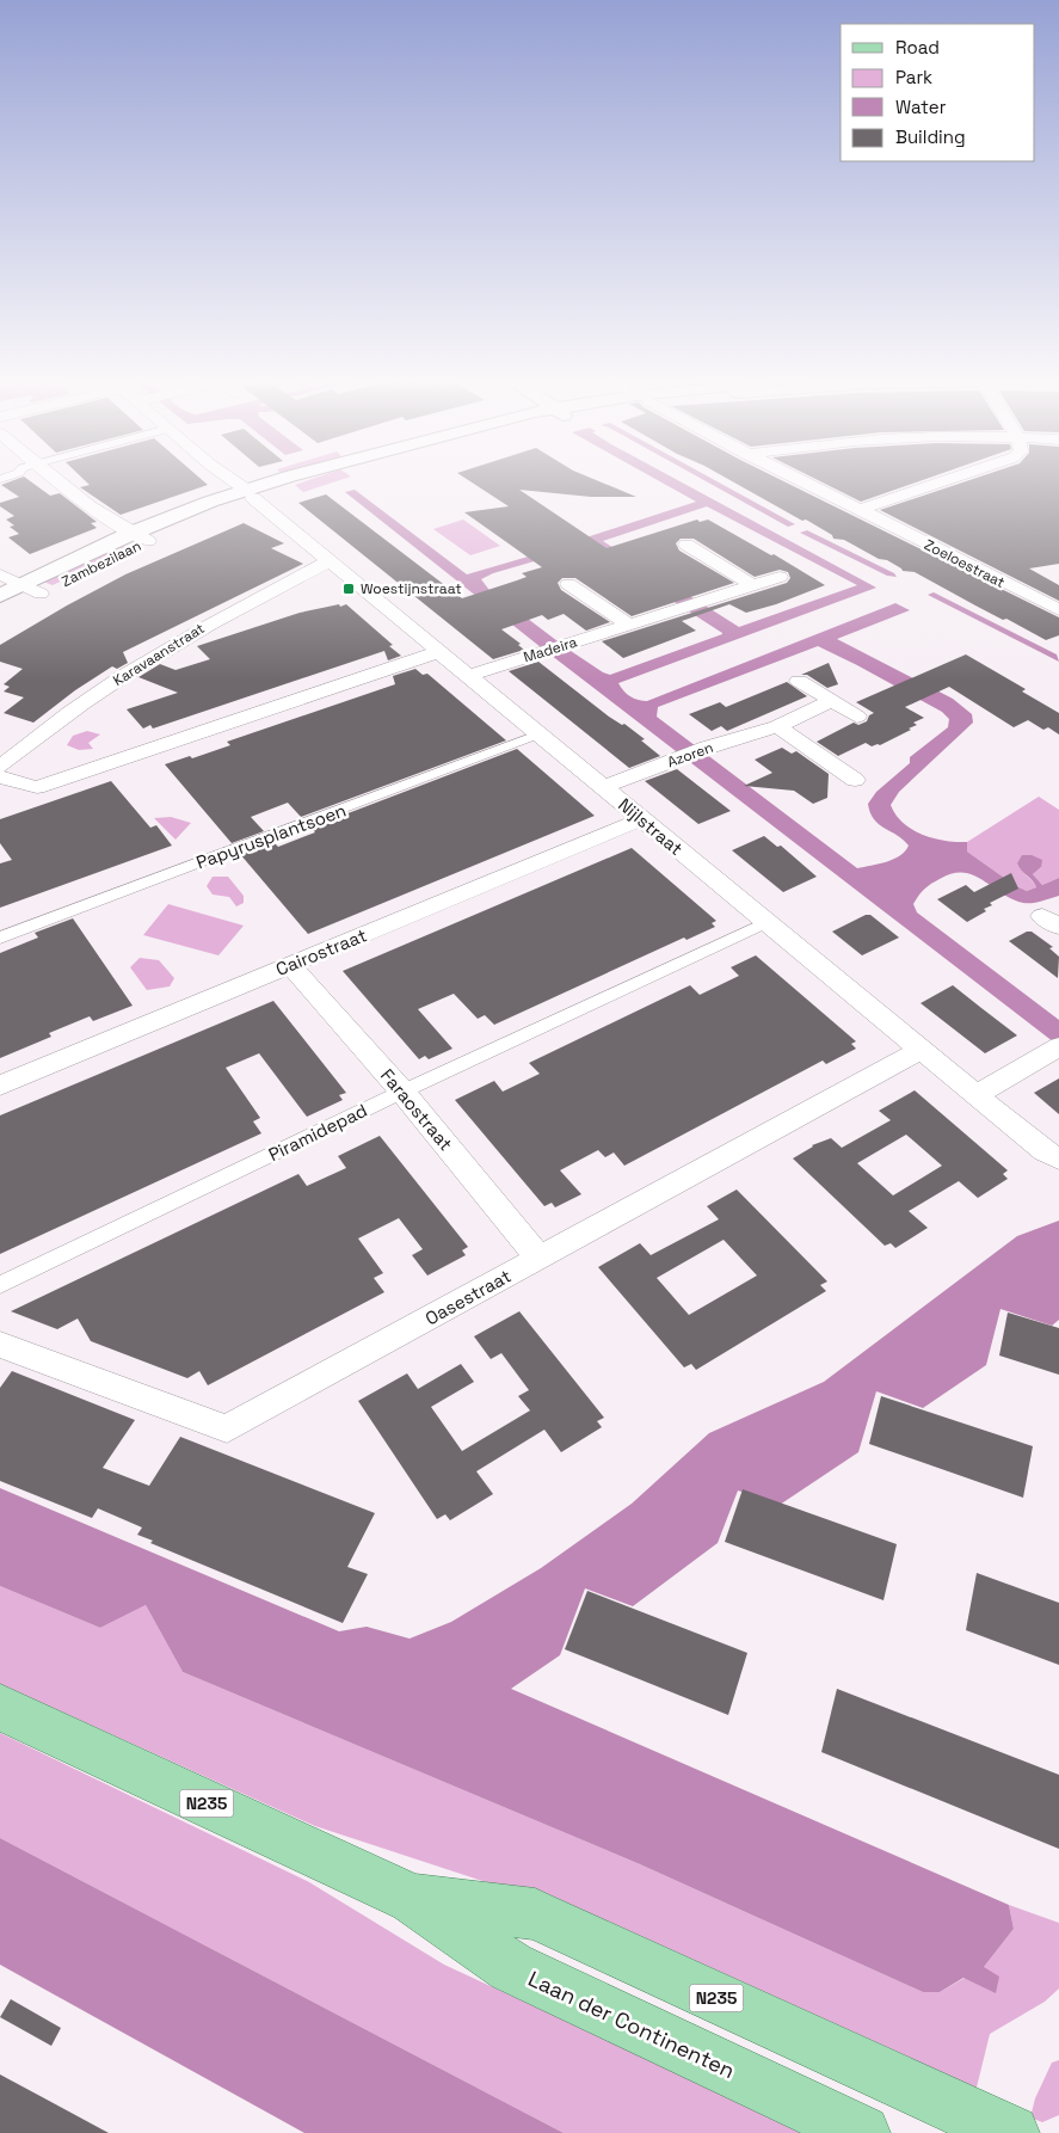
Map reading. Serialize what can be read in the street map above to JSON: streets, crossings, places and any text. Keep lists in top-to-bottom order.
{
  "streets": {
    "main road": ["N235", "Laan der Continenten"],
    "street": [
      "Zambezilaan",
      "Zoeloestraat",
      "Madeira",
      "Karavaanstraat",
      "Azoren",
      "Nijlstraat",
      "Papyrusplantsoen",
      "Cairostraat",
      "Faraostraat",
      "Piramidepad",
      "Oasestraat"
    ]
  },
  "crossings": [
    ["Zambezilaan", "Nijlstraat"],
    ["Madeira", "Nijlstraat"],
    ["Karavaanstraat", "Nijlstraat"],
    ["Azoren", "Nijlstraat"],
    ["Nijlstraat", "Papyrusplantsoen"],
    ["Nijlstraat", "Cairostraat"],
    ["Nijlstraat", "Piramidepad"],
    ["Nijlstraat", "Oasestraat"],
    ["Cairostraat", "Faraostraat"],
    ["Faraostraat", "Piramidepad"],
    ["Faraostraat", "Oasestraat"]
  ],
  "places": {
    "transit": ["Woestijnstraat"]
  },
  "legend": [
    "Road",
    "Park",
    "Water",
    "Building"
  ]
}
